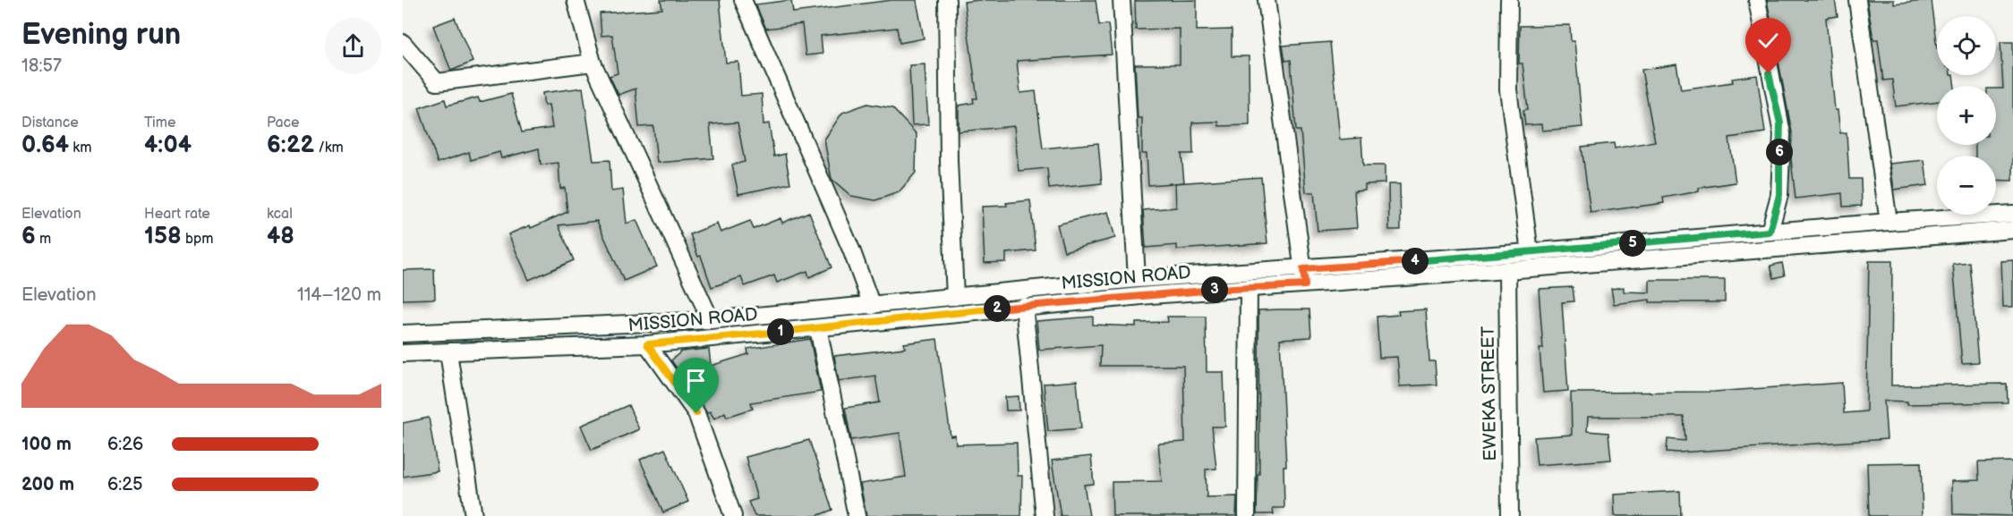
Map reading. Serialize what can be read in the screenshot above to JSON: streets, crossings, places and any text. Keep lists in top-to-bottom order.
{
  "streets": {
    "street": ["MISSION ROAD", "EWEKA STREET"]
  },
  "crossings": [
    ["MISSION ROAD", "EWEKA STREET"]
  ],
  "page": {
    "heading": ["Evening run", "18:57"],
    "map_buttons": ["+", "−"],
    "stats": [
      ["Distance", "0.64 km"],
      ["Time", "4:04"],
      ["Pace", "6:22 /km"],
      ["Elevation", "6 m"],
      ["Heart rate", "158 bpm"],
      ["kcal", "48"]
    ],
    "pins": [
      "6",
      "5",
      "4",
      "3",
      "2",
      "1"
    ],
    "chart": ["Elevation", "114–120 m"],
    "list": [
      {
        "name": "100 m",
        "note": "6:26"
      },
      {
        "name": "200 m",
        "note": "6:25"
      }
    ]
  }
}
